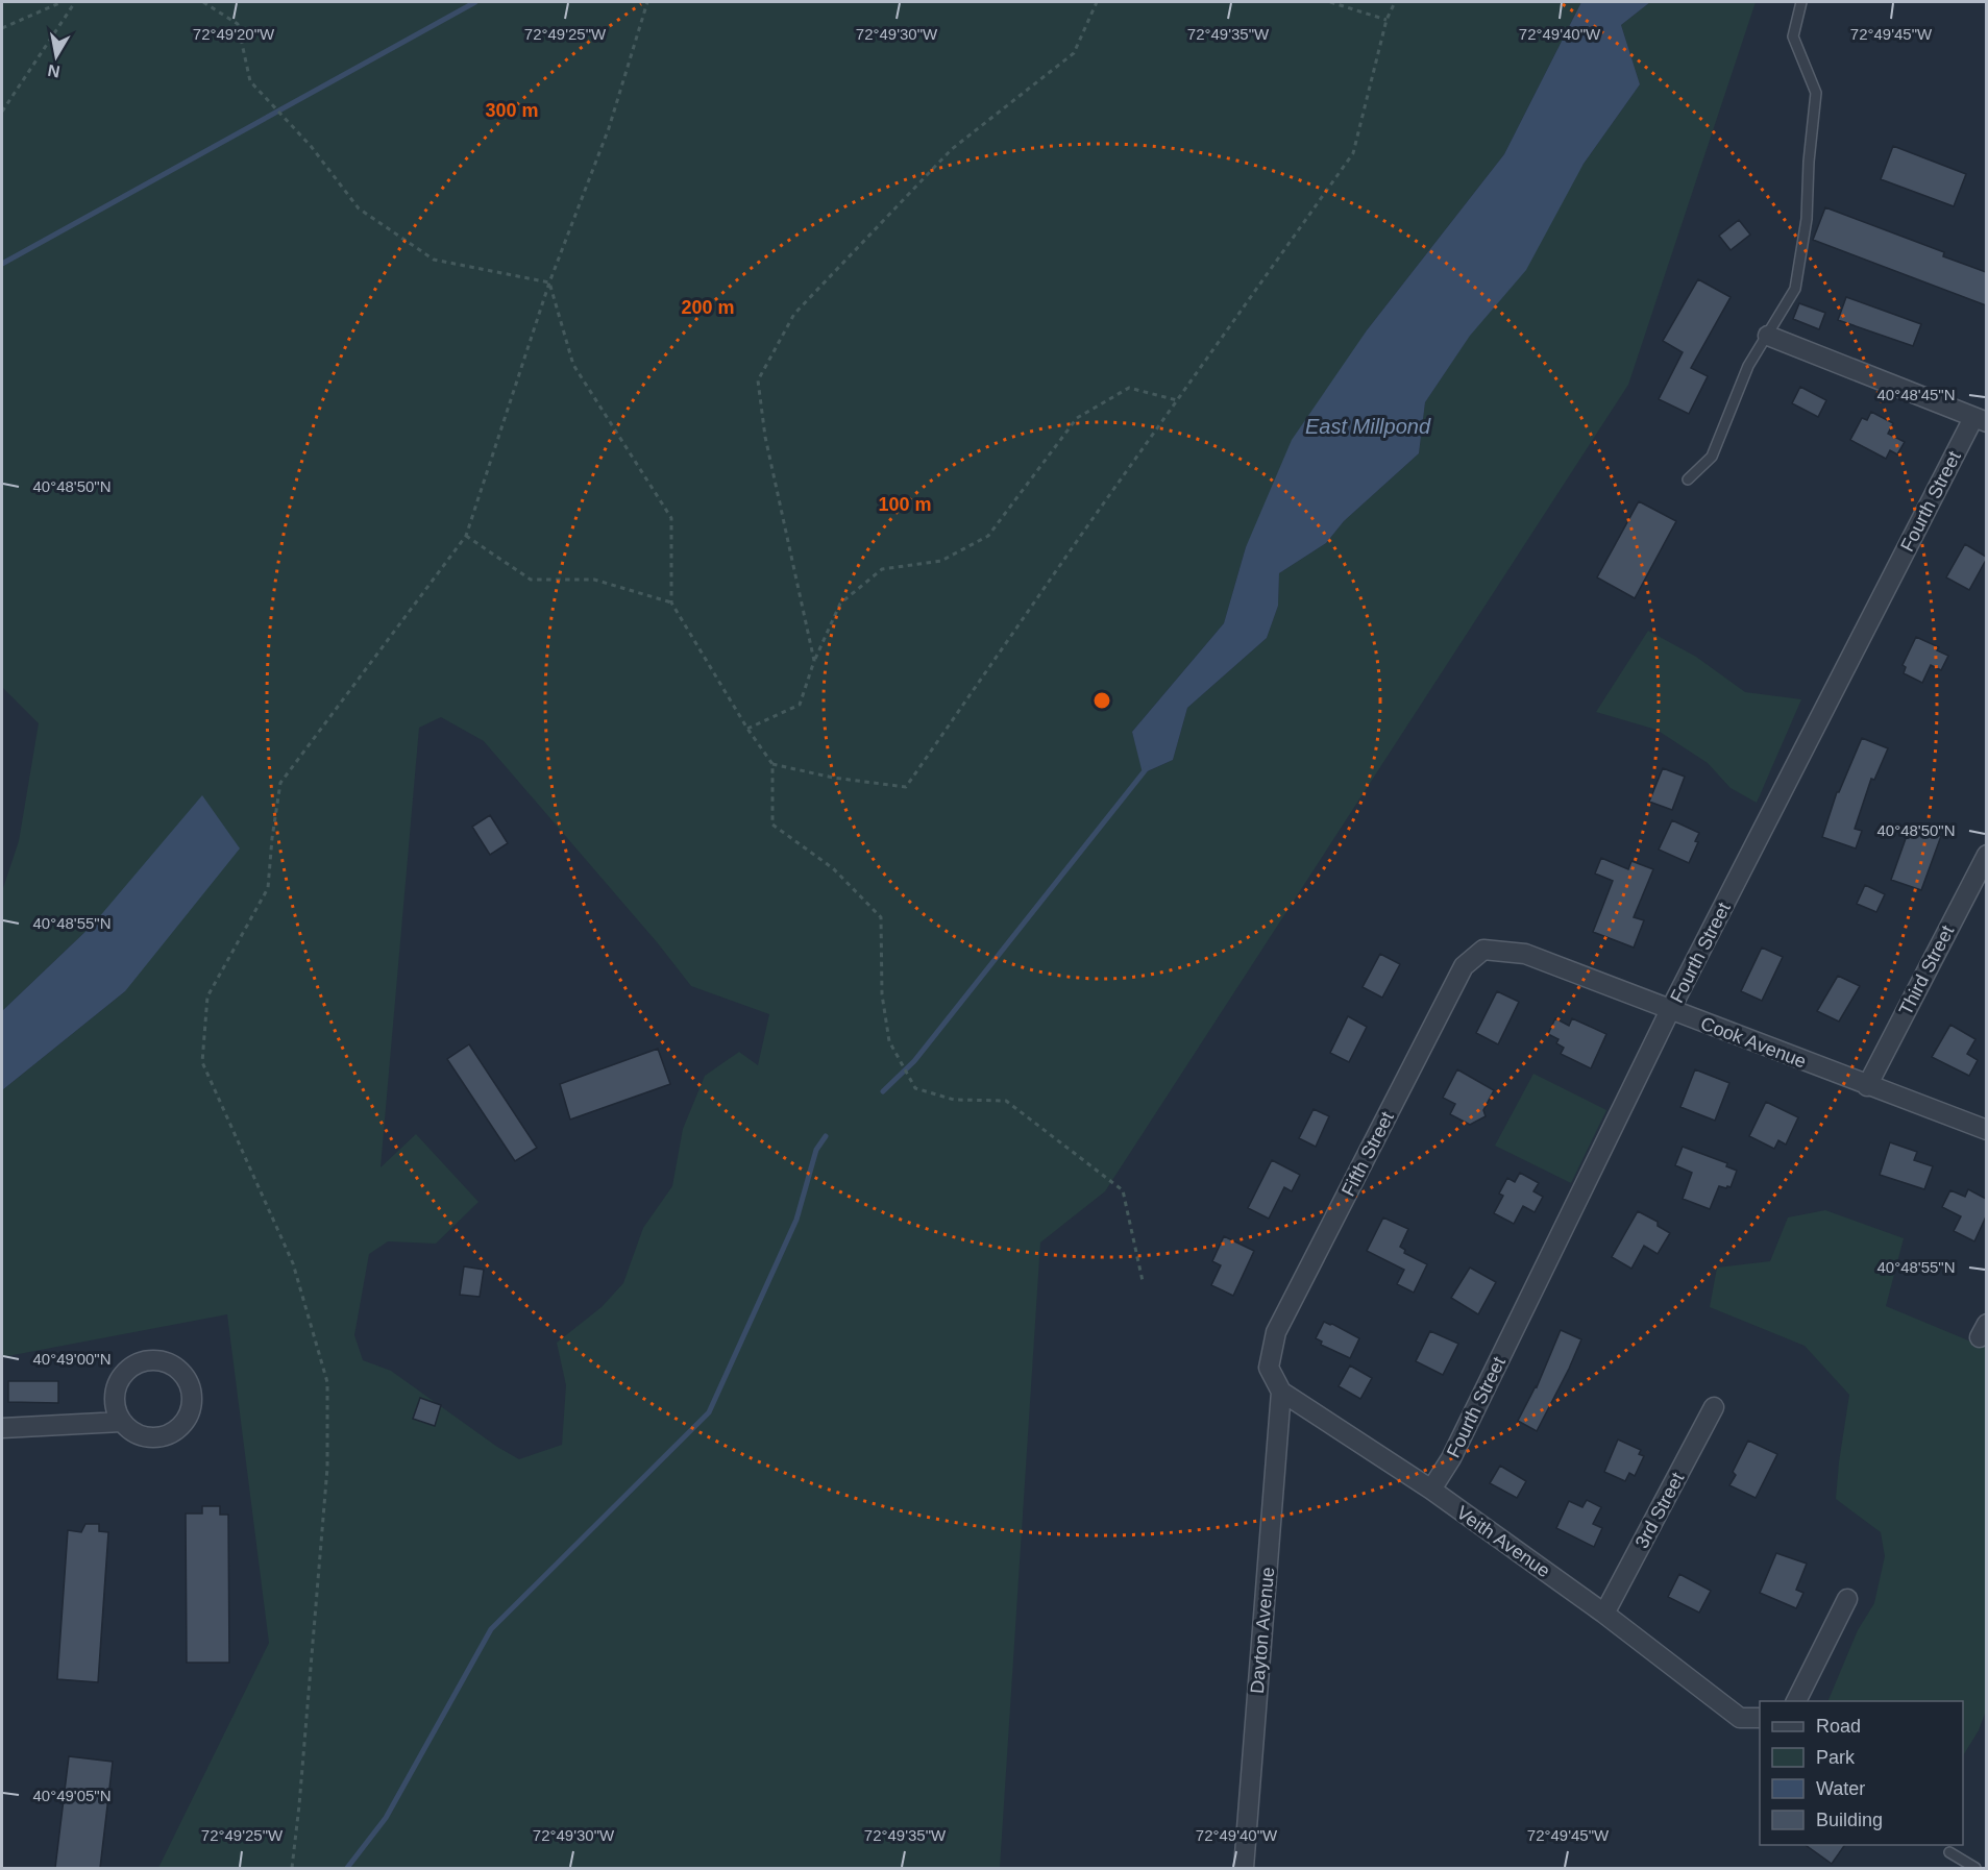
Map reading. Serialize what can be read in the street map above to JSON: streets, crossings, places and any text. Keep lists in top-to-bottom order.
{
  "streets": {
    "street": [
      "Fourth Street",
      "Third Street",
      "Cook Avenue",
      "Fifth Street",
      "3rd Street",
      "Veith Avenue",
      "Dayton Avenue"
    ]
  },
  "crossings": [
    ["Fourth Street", "Cook Avenue"],
    ["Fourth Street", "Veith Avenue"],
    ["Third Street", "Cook Avenue"],
    ["Cook Avenue", "Fifth Street"],
    ["Fifth Street", "Veith Avenue"],
    ["3rd Street", "Veith Avenue"],
    ["Veith Avenue", "Dayton Avenue"]
  ],
  "water": ["East Millpond"],
  "legend": [
    "Road",
    "Park",
    "Water",
    "Building"
  ],
  "north": "bottom",
  "coordinates": [
    "72°49'35\"W",
    "72°49'20\"W",
    "72°49'25\"W",
    "72°49'30\"W",
    "72°49'40\"W",
    "72°49'45\"W",
    "40°48'45\"N",
    "40°48'50\"N",
    "40°48'55\"N",
    "40°49'00\"N",
    "40°49'05\"N"
  ],
  "rings": ["300 m", "200 m", "100 m"]
}
